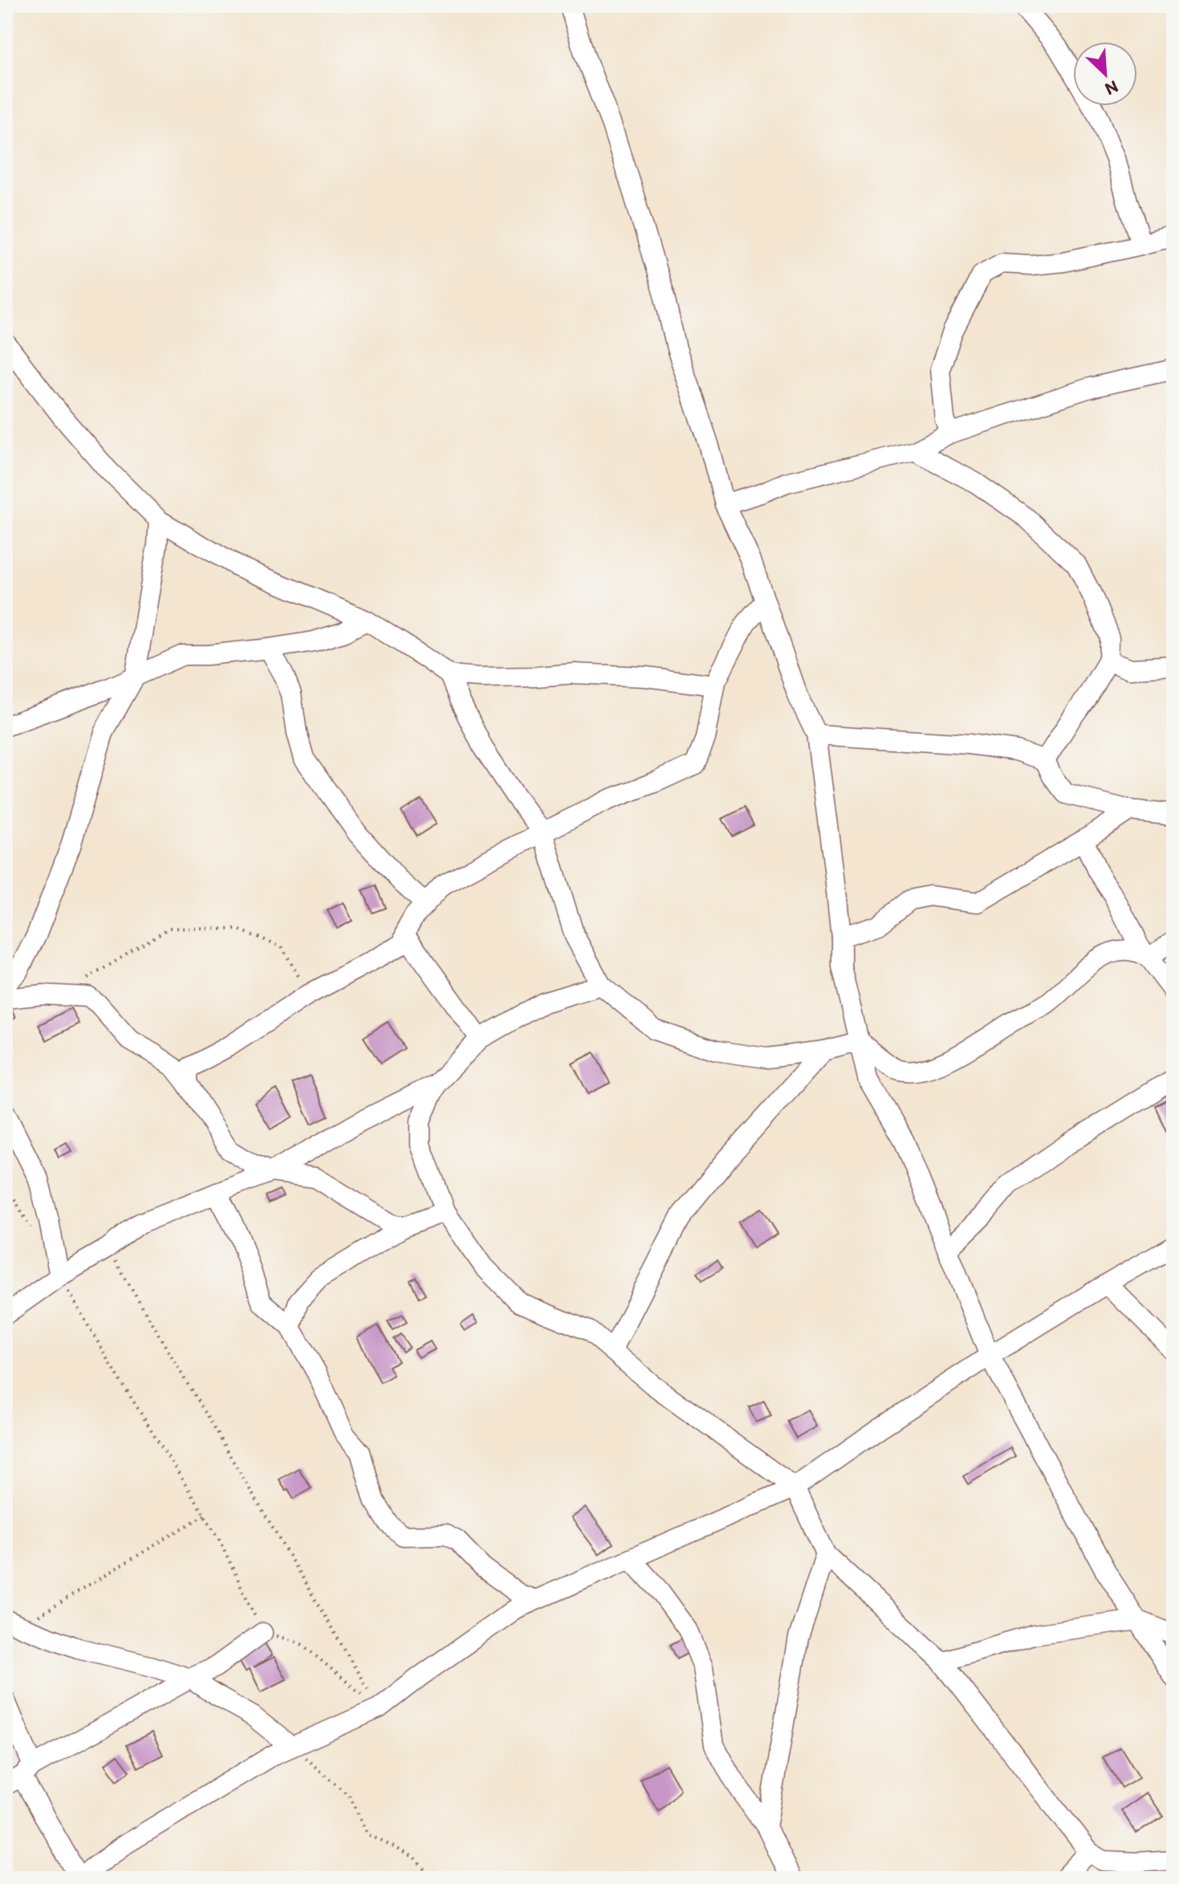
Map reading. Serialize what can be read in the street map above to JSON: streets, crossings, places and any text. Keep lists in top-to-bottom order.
{
  "north": "bottom right"
}
